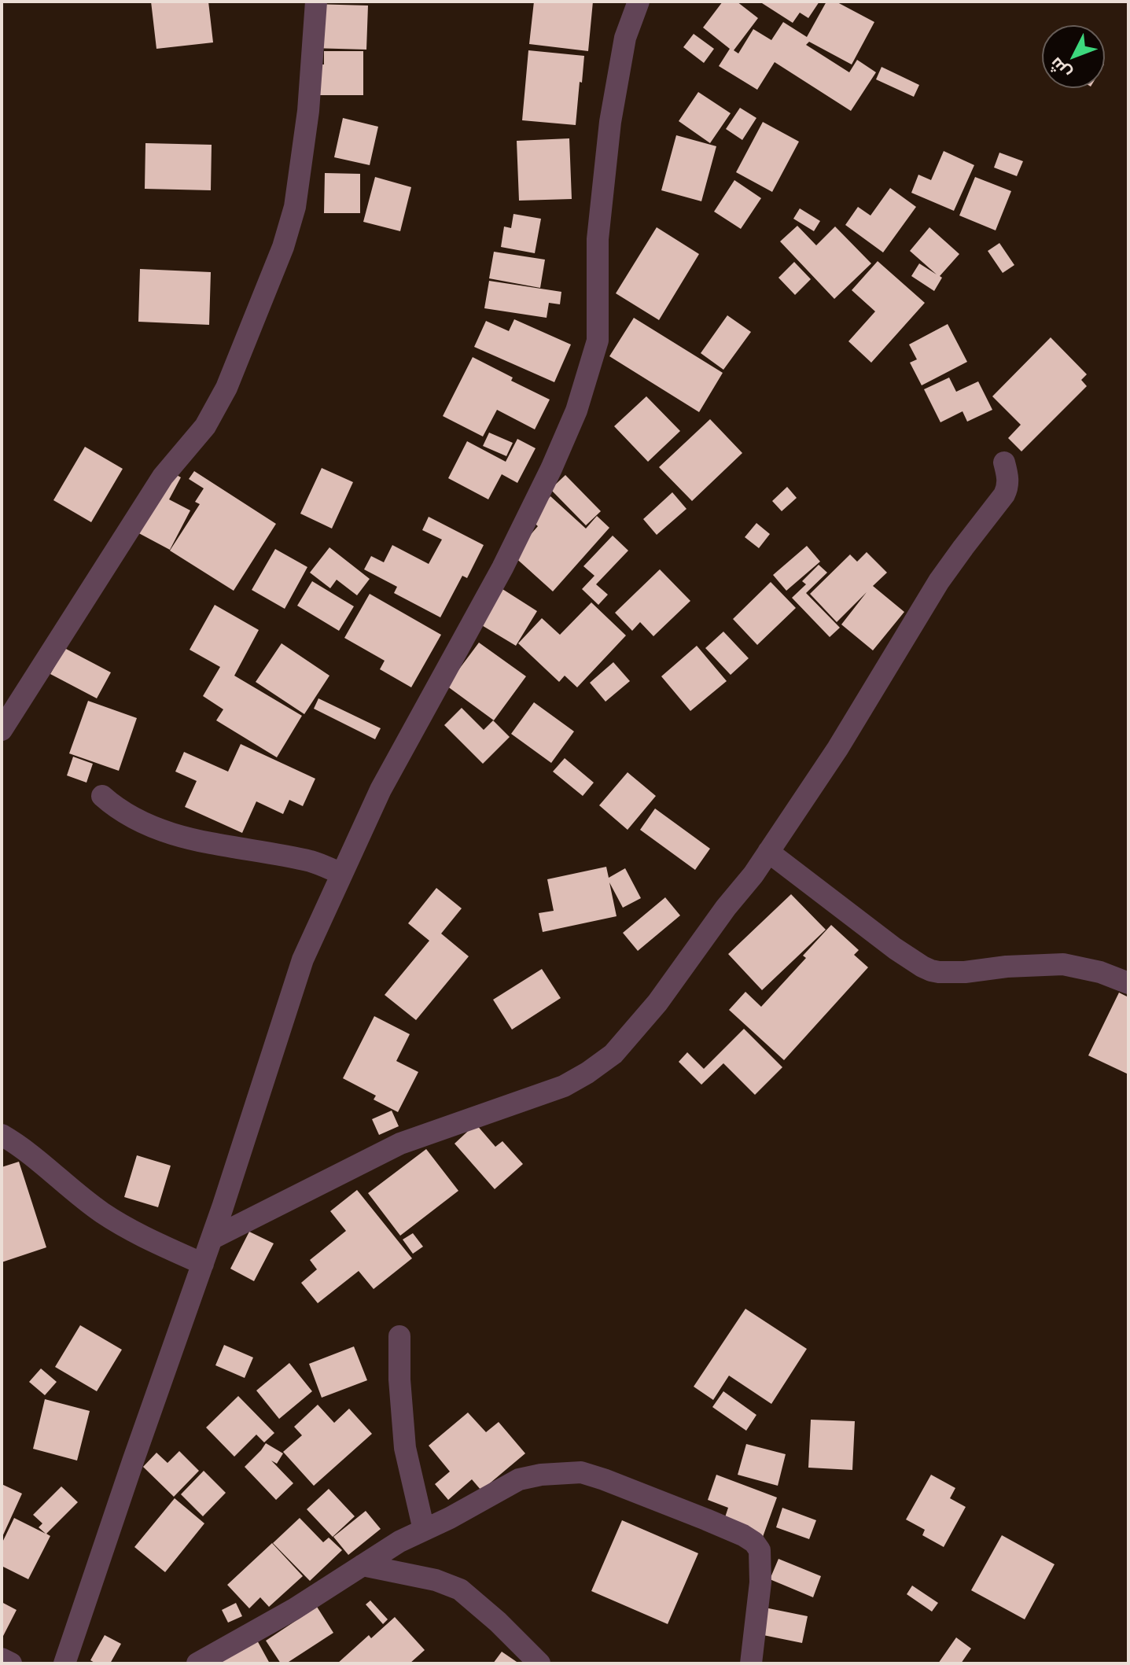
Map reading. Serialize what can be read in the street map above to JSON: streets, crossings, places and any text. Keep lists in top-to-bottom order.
{
  "north": "bottom left"
}
